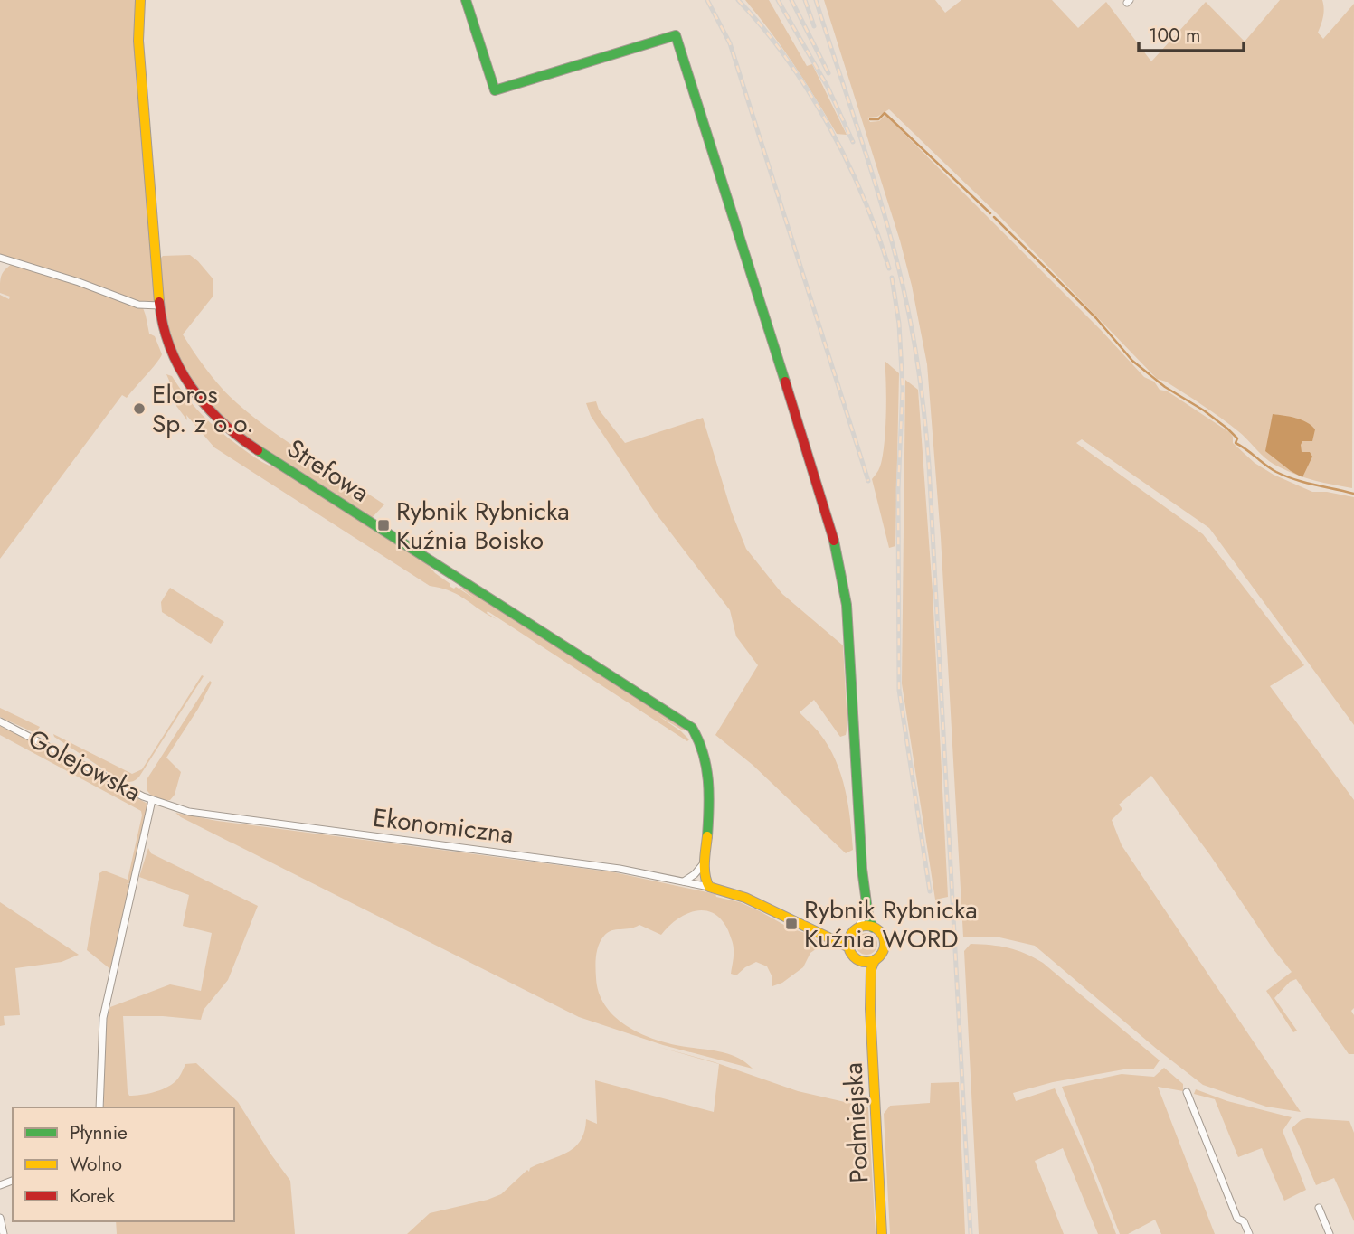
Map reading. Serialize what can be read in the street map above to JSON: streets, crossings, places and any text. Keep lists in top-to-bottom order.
{
  "streets": {
    "street": [
      "Strefowa",
      "Golejowska",
      "Ekonomiczna",
      "Podmiejska"
    ]
  },
  "crossings": [
    ["Golejowska", "Ekonomiczna"],
    ["Ekonomiczna", "Podmiejska"]
  ],
  "places": {
    "other": ["Eloros Sp. z o.o."],
    "transit": ["Rybnik Rybnicka Kuźnia Boisko", "Rybnik Rybnicka Kuźnia WORD"]
  },
  "legend": ["Płynnie", "Wolno", "Korek"],
  "scale_bar": "100 m"
}
